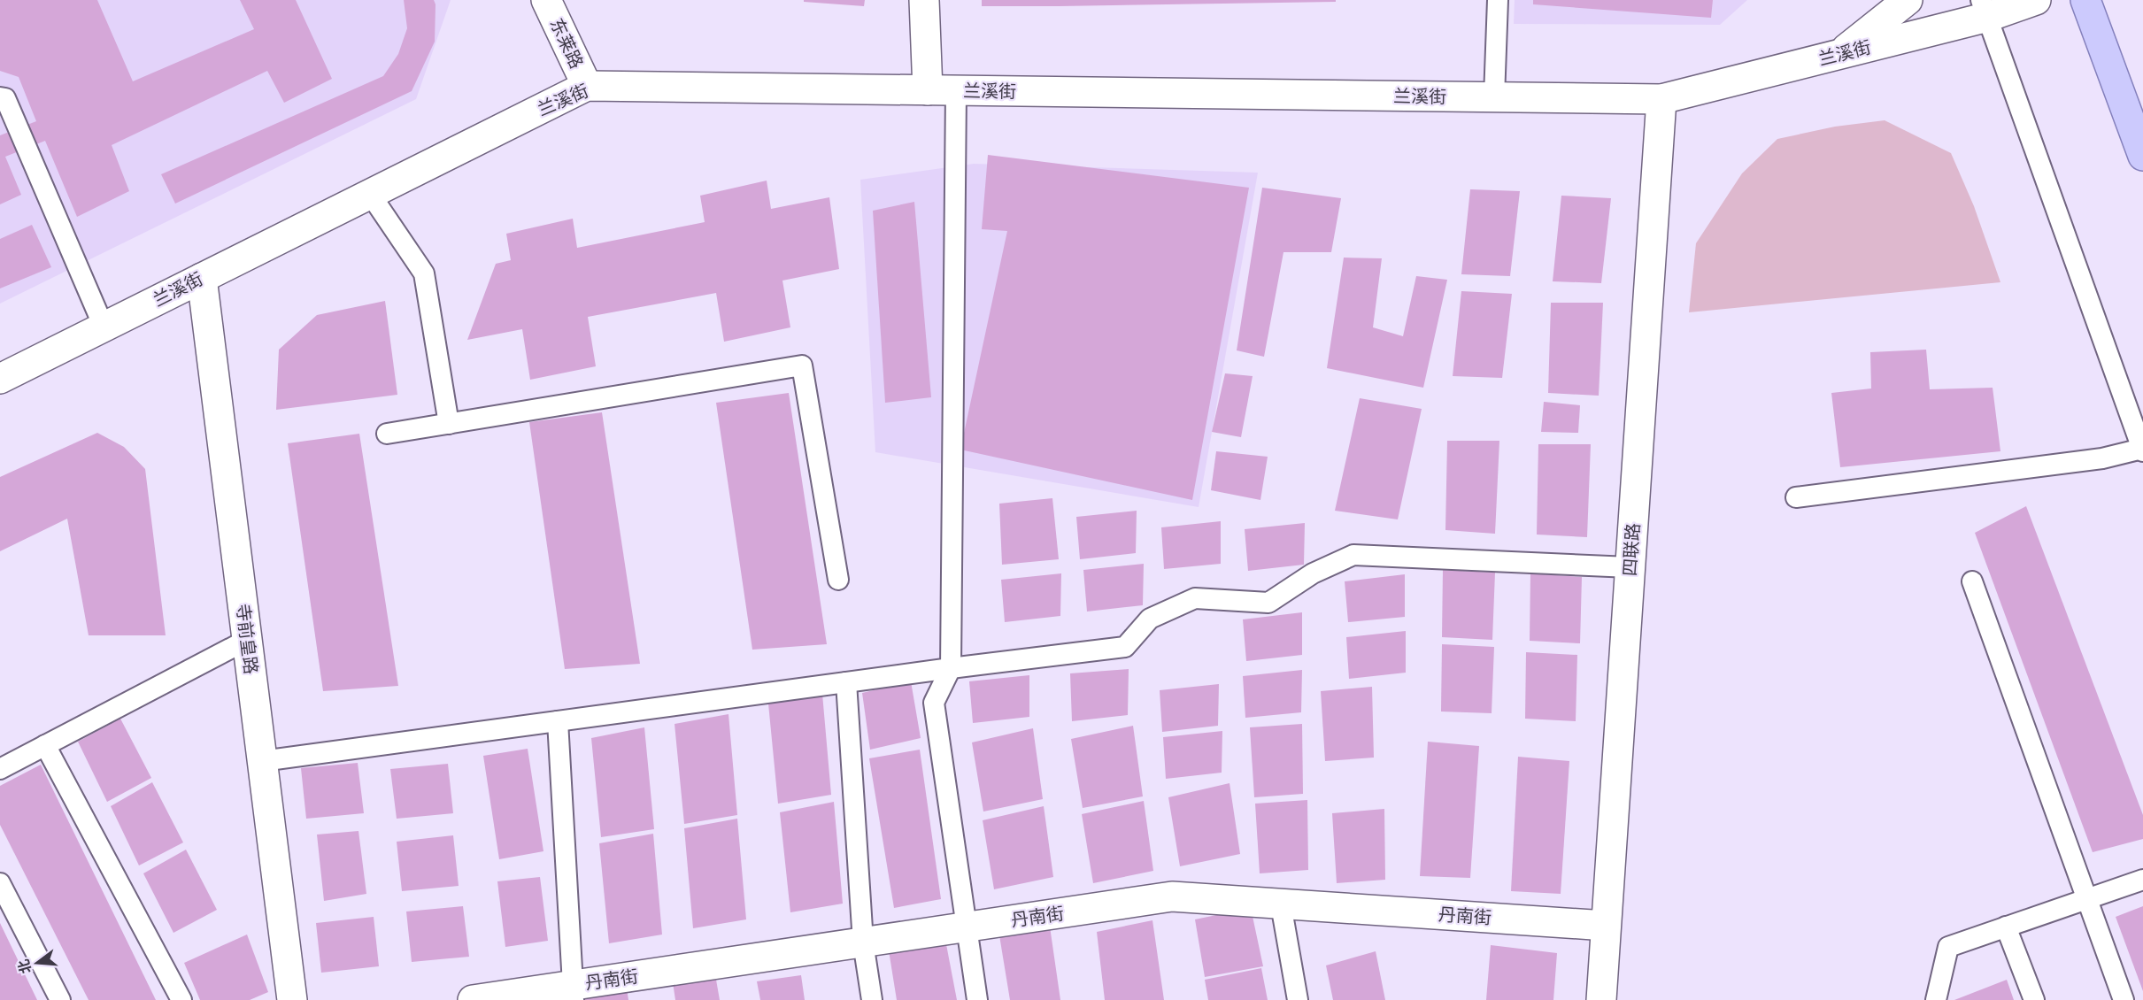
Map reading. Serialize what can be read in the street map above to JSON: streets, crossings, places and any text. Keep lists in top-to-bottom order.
{
  "streets": {
    "street": [
      "东莱路",
      "兰溪街",
      "四联路",
      "寺前皇路",
      "丹南街"
    ]
  },
  "crossings": [
    ["东莱路", "兰溪街"],
    ["兰溪街", "四联路"],
    ["兰溪街", "寺前皇路"],
    ["四联路", "丹南街"]
  ],
  "north": "left"
}
